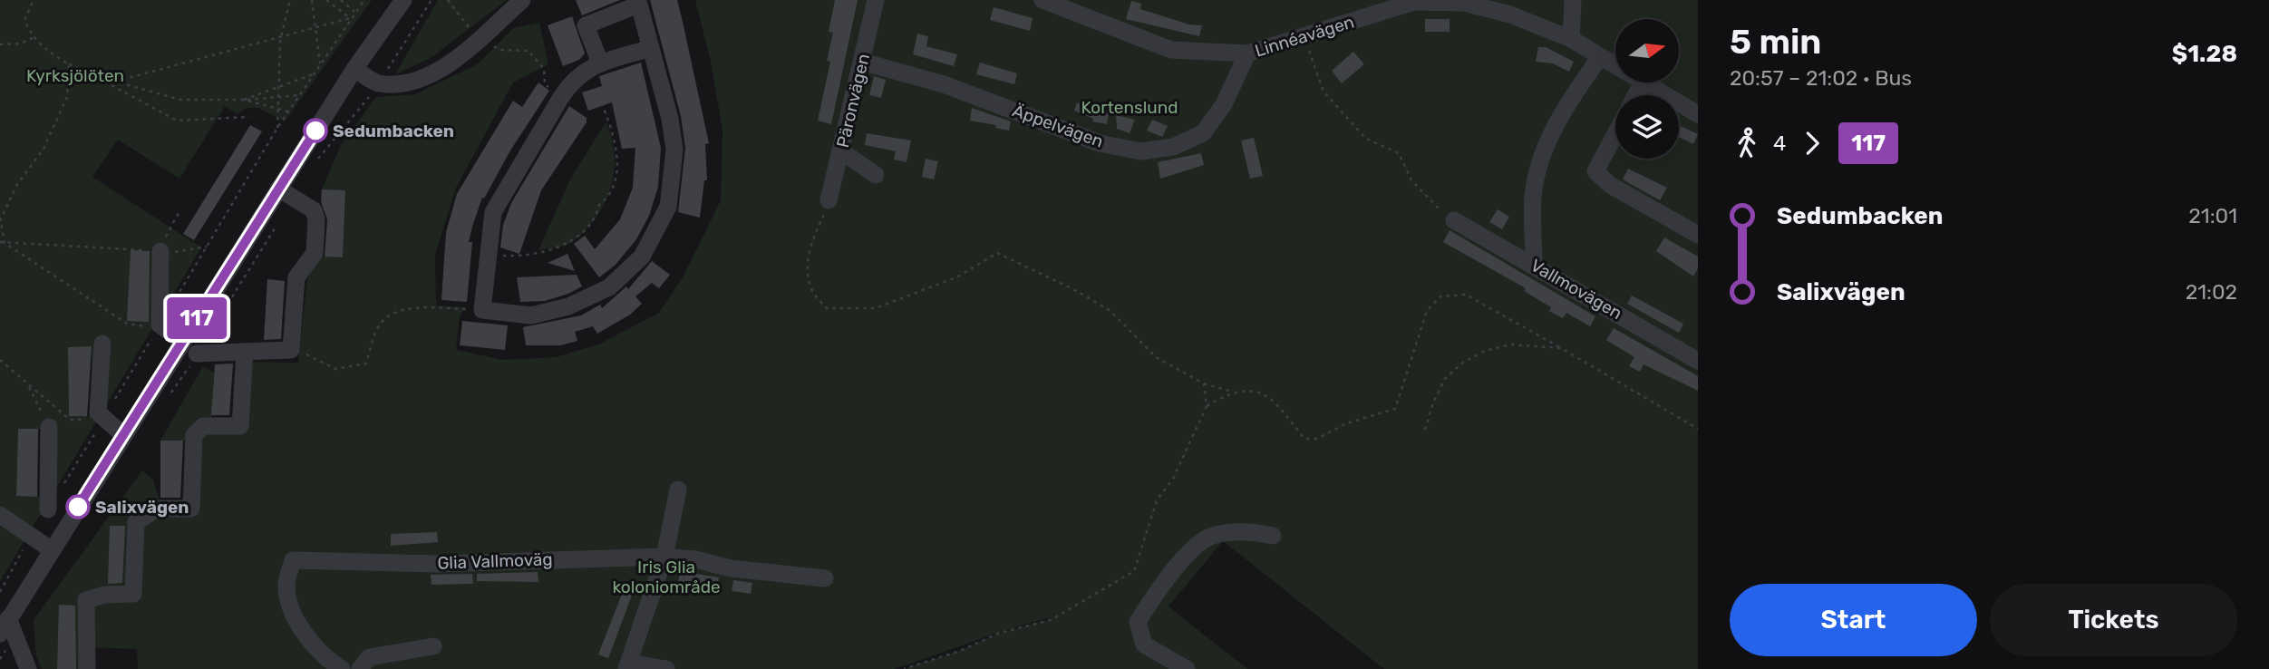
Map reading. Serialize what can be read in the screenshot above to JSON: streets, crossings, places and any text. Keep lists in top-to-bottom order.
{
  "streets": {
    "street": [
      "Linnéavägen",
      "Päronvägen",
      "Äppelvägen",
      "Vallmovägen",
      "Glia Vallmoväg"
    ]
  },
  "crossings": [
    ["Linnéavägen", "Äppelvägen"],
    ["Päronvägen", "Äppelvägen"]
  ],
  "parks": ["Kyrksjölöten", "Kortenslund", "Iris Glia koloniområde"],
  "places": ["Sedumbacken", "Salixvägen"],
  "lines": ["bus line 117"],
  "north": "right",
  "page": {
    "on_map": "117",
    "heading": ["5 min", "20:57 – 21:02 · Bus", "$1.28"],
    "legs": ["4", "117"],
    "list": [
      {
        "name": "Sedumbacken",
        "value": "21:01"
      },
      {
        "name": "Salixvägen",
        "value": "21:02"
      }
    ],
    "buttons": ["Start", "Tickets"]
  }
}
